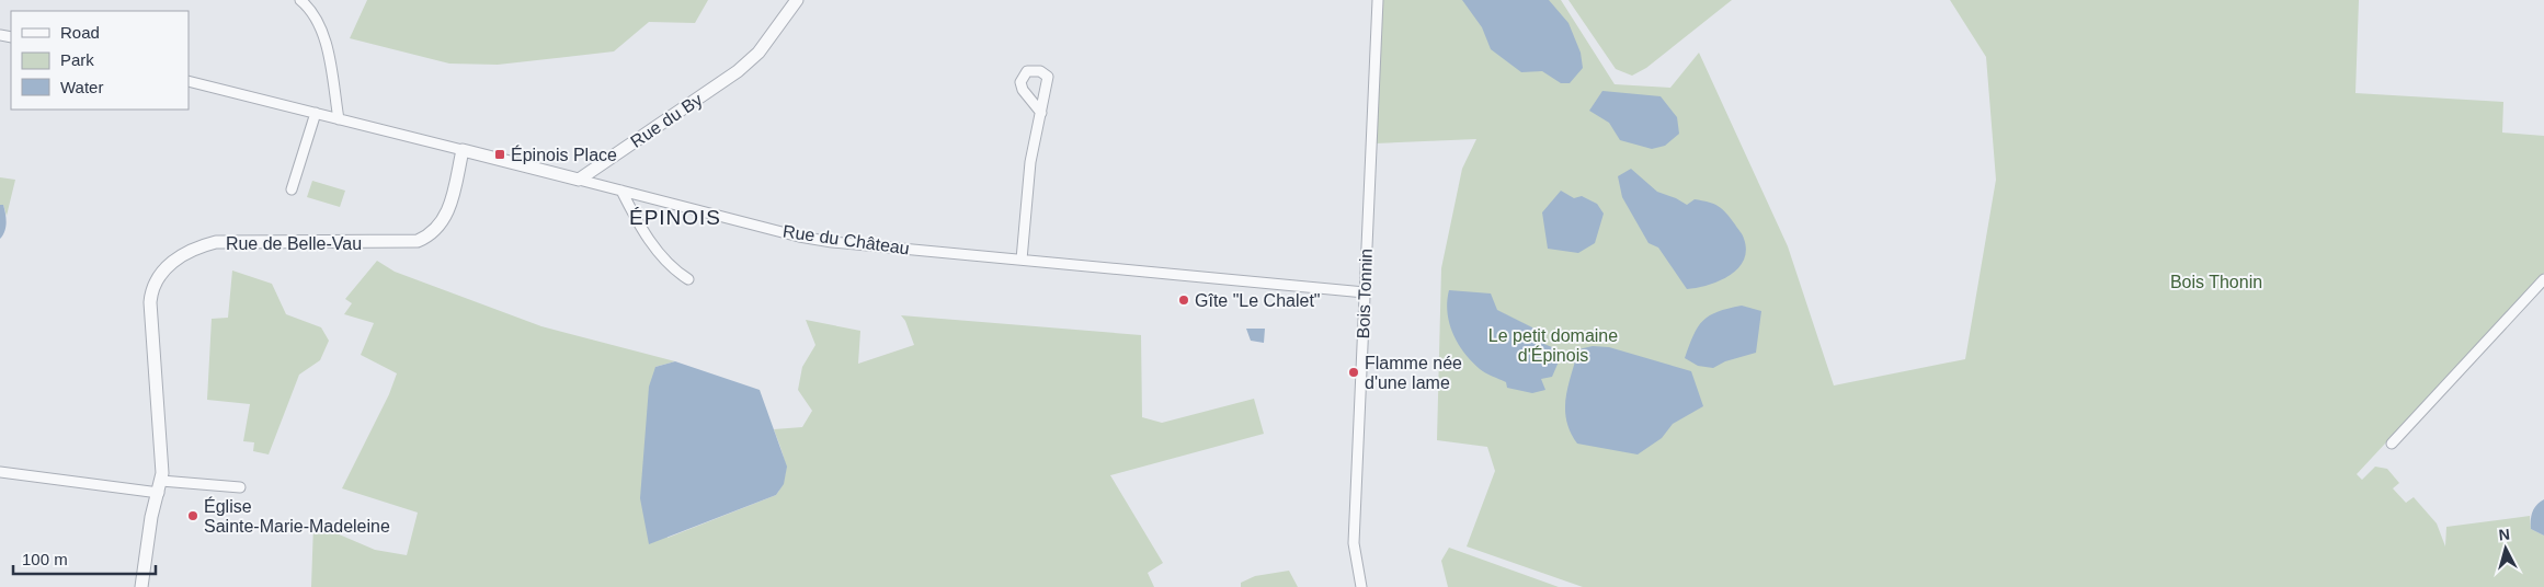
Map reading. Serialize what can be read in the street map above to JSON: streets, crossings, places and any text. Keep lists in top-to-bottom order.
{
  "streets": {
    "street": [
      "Rue du By",
      "Rue du Château",
      "Rue de Belle-Vau",
      "Bois Tonnin"
    ]
  },
  "crossings": [
    ["Rue du By", "Rue du Château"],
    ["Rue du Château", "Bois Tonnin"]
  ],
  "districts": ["ÉPINOIS"],
  "parks": ["Bois Thonin", "Le petit domaine d'Épinois"],
  "places": {
    "transit": ["Épinois Place"],
    "other": ["Gîte \"Le Chalet\"", "Flamme née d'une lame", "Église Sainte-Marie-Madeleine"]
  },
  "legend": ["Road", "Park", "Water"],
  "scale_bar": "100 m",
  "north": "top"
}
